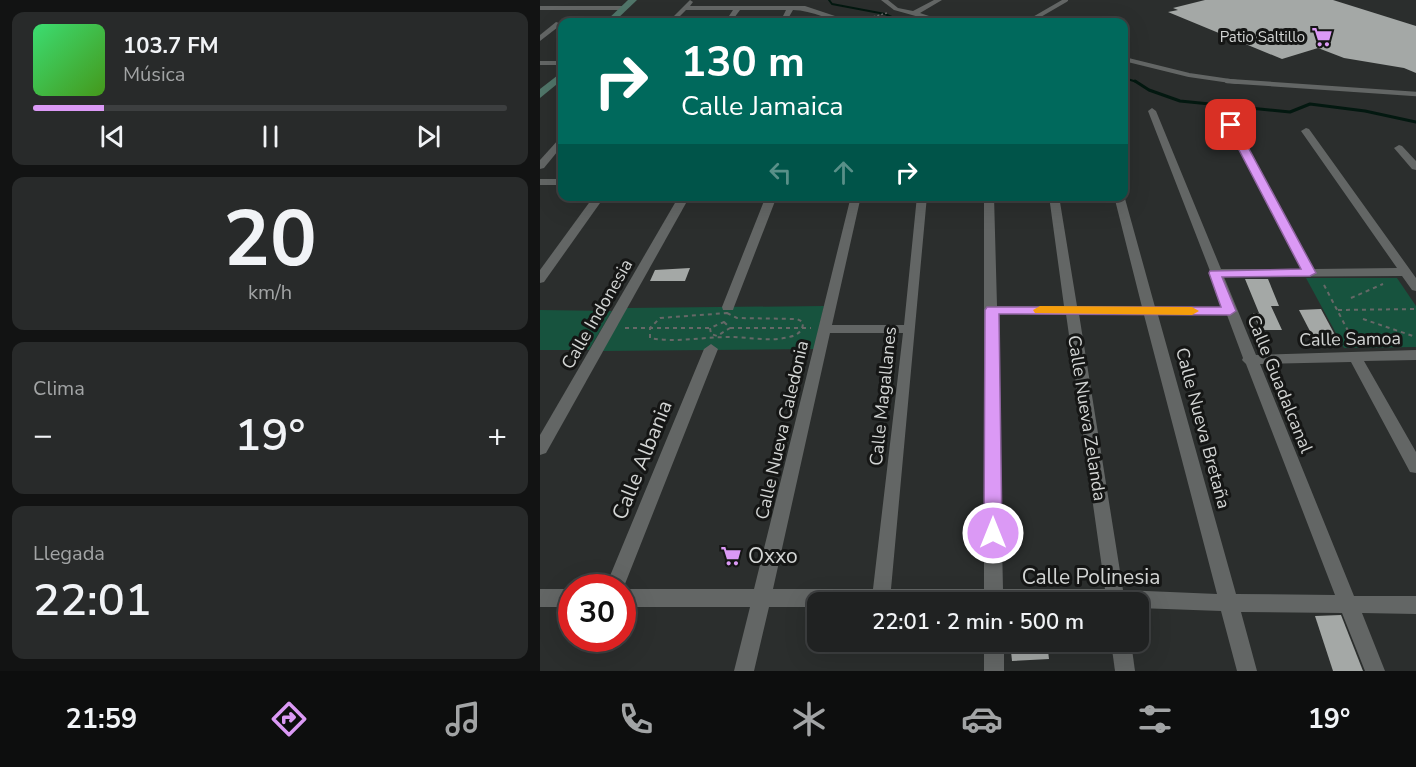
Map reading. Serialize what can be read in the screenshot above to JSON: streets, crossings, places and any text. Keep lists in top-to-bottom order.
{
  "streets": {
    "street": [
      "Calle Indonesia",
      "Calle Samoa",
      "Calle Guadalcanal",
      "Calle Magallanes",
      "Calle Nueva Zelanda",
      "Calle Nueva Bretaña",
      "Calle Nueva Caledonia",
      "Calle Albania",
      "Calle Polinesia"
    ]
  },
  "crossings": [
    ["Calle Samoa", "Calle Guadalcanal"],
    ["Calle Guadalcanal", "Calle Polinesia"],
    ["Calle Nueva Bretaña", "Calle Polinesia"],
    ["Calle Nueva Caledonia", "Calle Polinesia"]
  ],
  "places": {
    "supermarket": ["Patio Saltillo", "Oxxo"]
  },
  "page": {
    "turn": ["130 m", "Calle Jamaica"],
    "song": ["103.7 FM", "Música"],
    "tile": [
      ["20", "km/h"],
      "Clima",
      ["Llegada", "22:01"]
    ],
    "heat": ["−", "19°", "+"],
    "limit": "30",
    "trip": "22:01 · 2 min · 500 m",
    "tabs": ["21:59", "19°"]
  }
}
